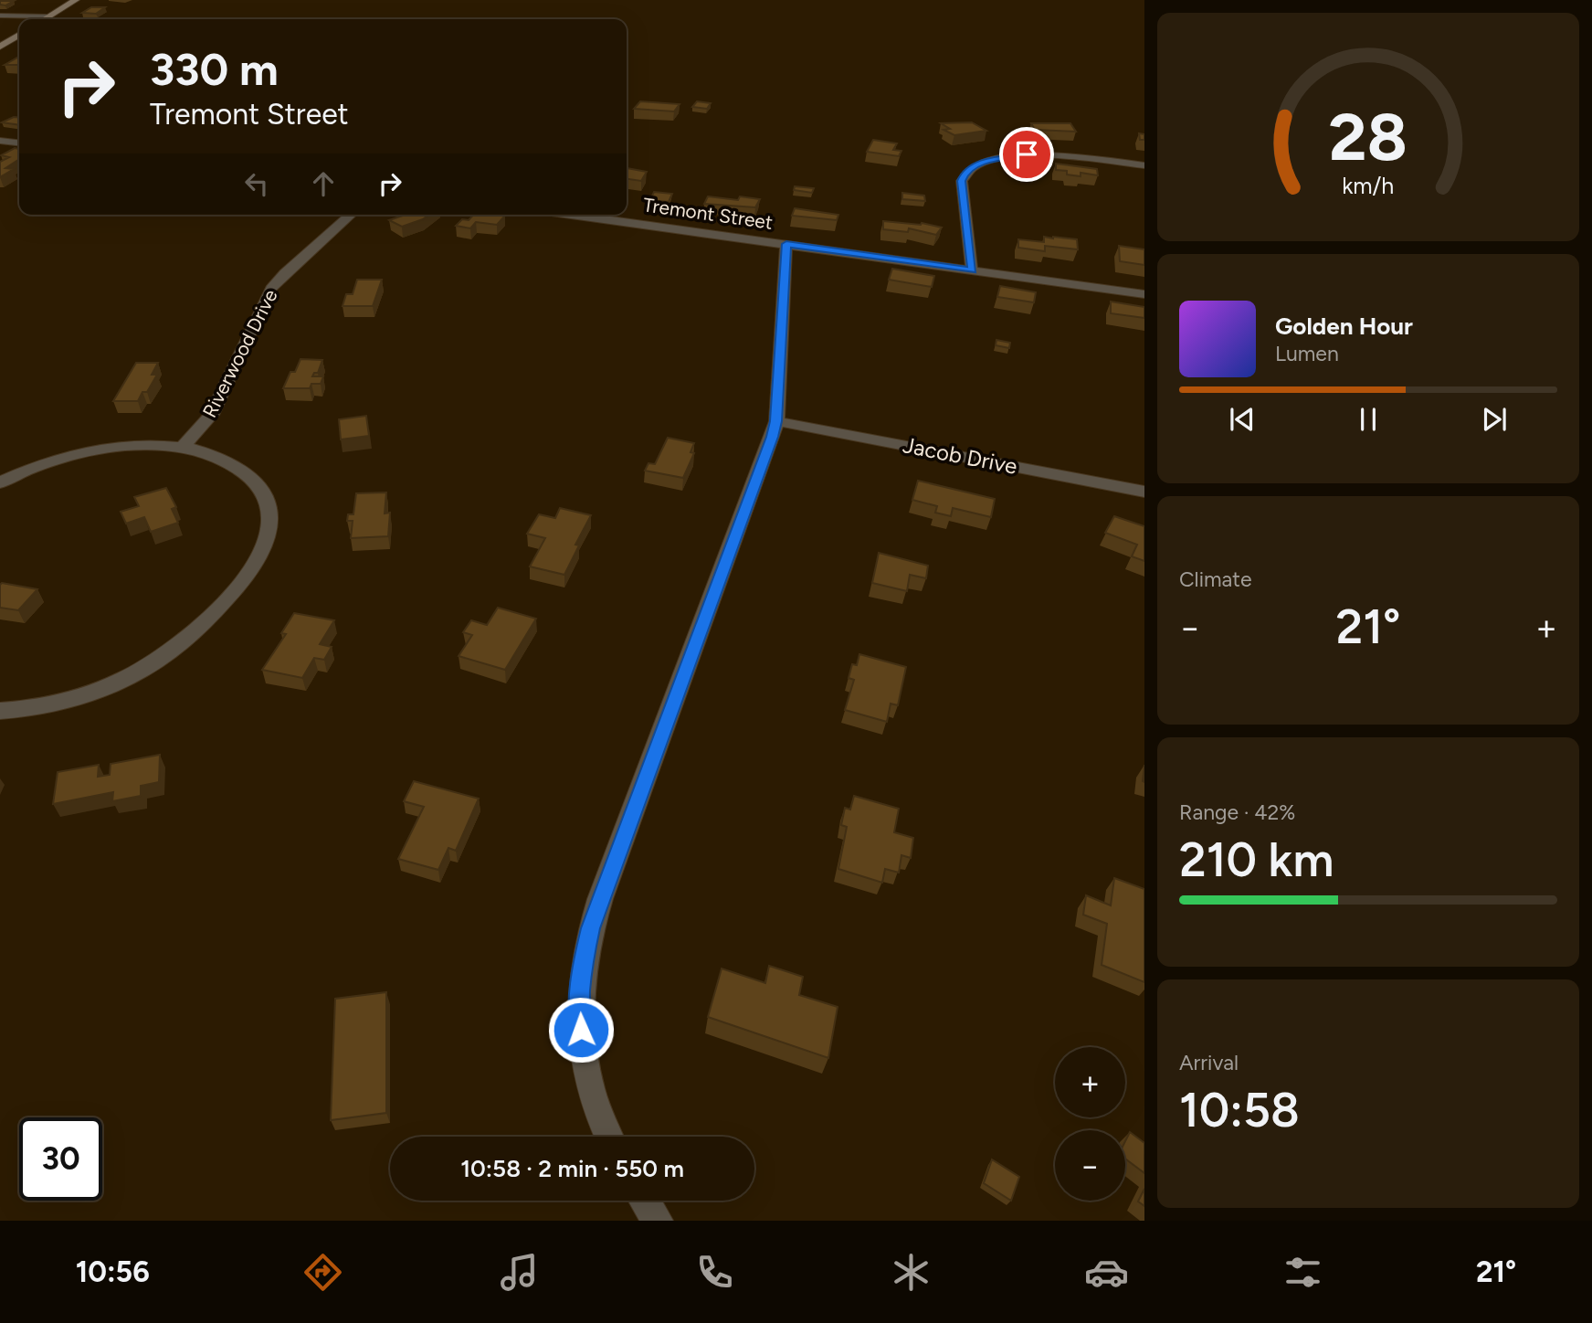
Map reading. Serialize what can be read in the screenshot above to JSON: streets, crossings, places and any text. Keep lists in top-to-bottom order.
{
  "streets": {
    "street": ["Tremont Street", "Riverwood Drive", "Jacob Drive"]
  },
  "page": {
    "turn": ["330 m", "Tremont Street"],
    "song": ["Golden Hour", "Lumen"],
    "tile": [
      "Climate",
      ["Range · 42%", "210 km"],
      ["Arrival", "10:58"]
    ],
    "heat": ["−", "21°", "+"],
    "map_buttons": ["+", "−"],
    "limit": "30",
    "trip": "10:58 · 2 min · 550 m",
    "tabs": ["10:56", "21°"],
    "gauge": ["28", "km/h"]
  }
}
